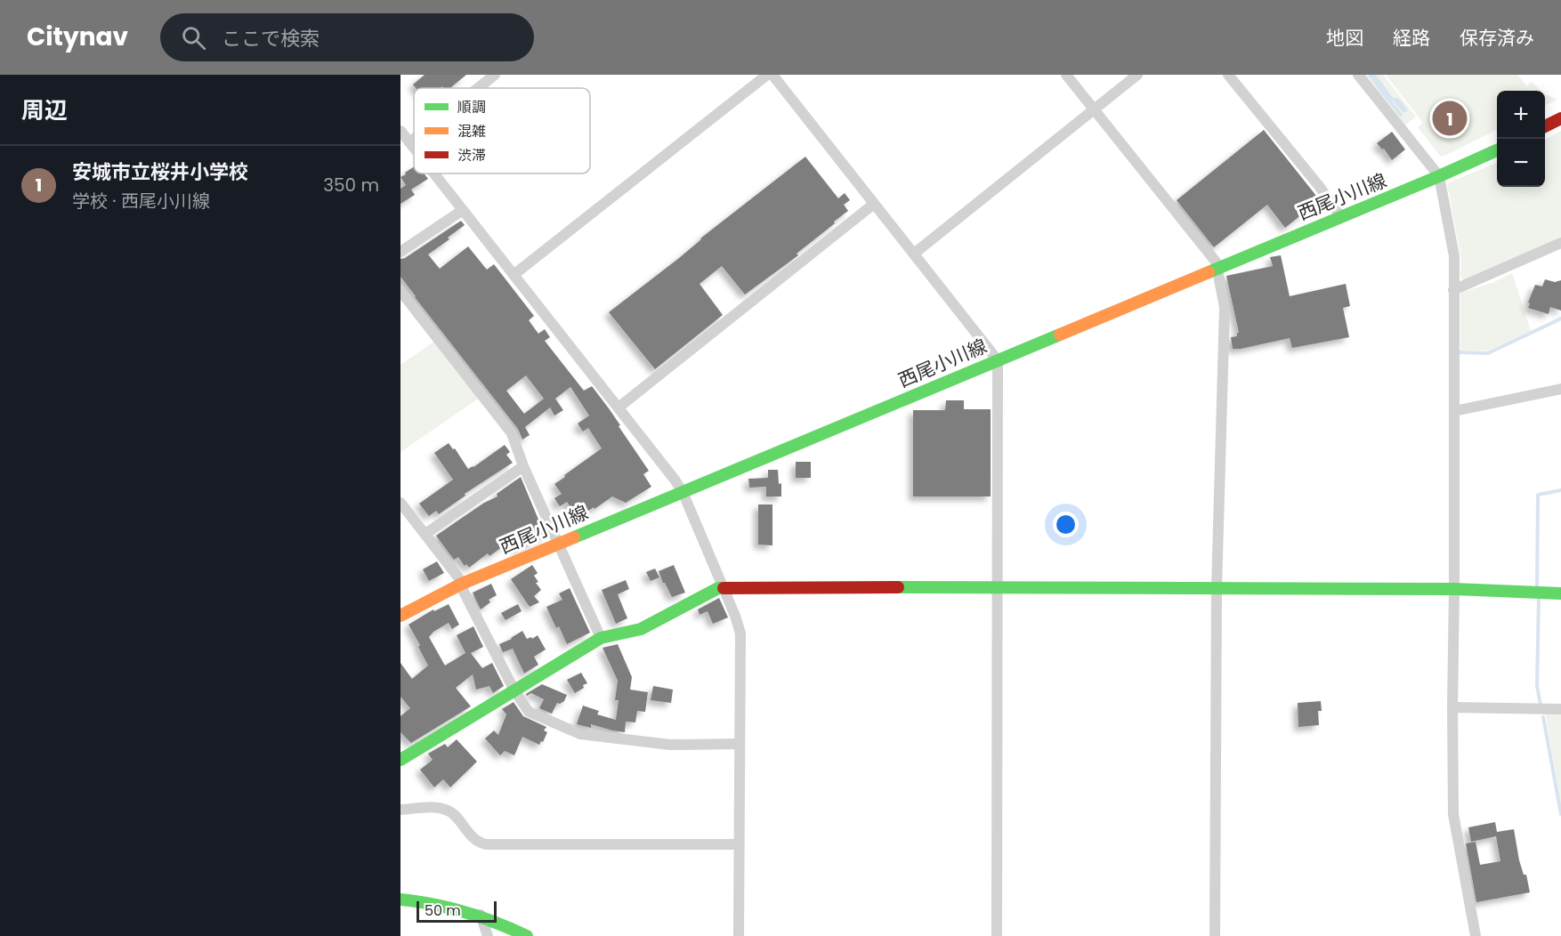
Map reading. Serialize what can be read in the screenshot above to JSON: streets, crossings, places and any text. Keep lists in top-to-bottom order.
{
  "streets": {
    "street": ["西尾小川線"]
  },
  "legend": ["順調", "混雑", "渋滞"],
  "scale_bar": "50 m",
  "page": {
    "header": "Citynav",
    "search": "ここで検索",
    "nav": ["地図", "経路", "保存済み"],
    "heading": "周辺",
    "map_buttons": ["+", "−"],
    "pins": "1",
    "list": [
      {
        "mark": "1",
        "name": "安城市立桜井小学校",
        "note": "学校 · 西尾小川線",
        "value": "350 m"
      }
    ],
    "scale": "50 m"
  }
}
